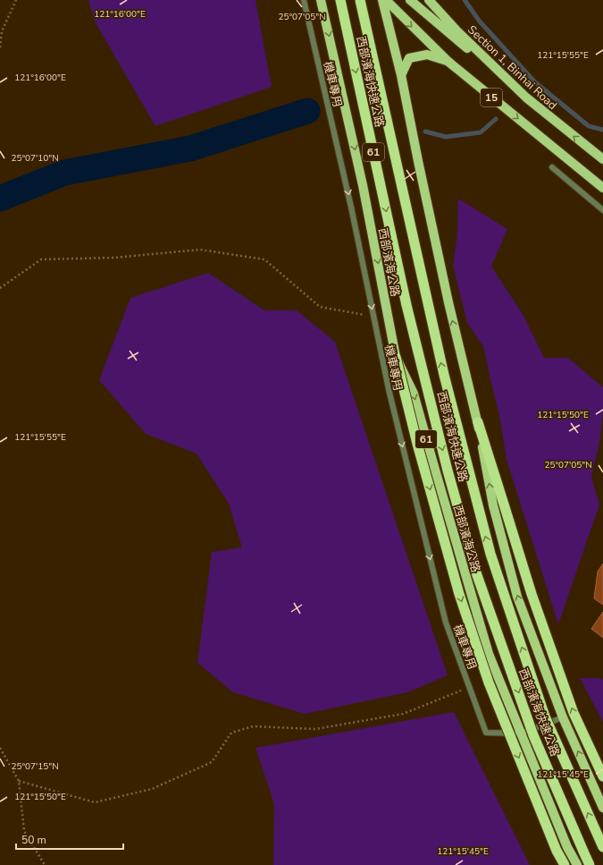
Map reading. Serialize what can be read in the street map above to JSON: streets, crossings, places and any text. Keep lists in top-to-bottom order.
{
  "streets": {
    "highway": ["西部濱海快速公路", "61"],
    "main road": ["Section 1, Binhai Road", "15", "西部濱海公路"],
    "lane": ["機車專用"]
  },
  "crossings": [
    ["機車專用", "西部濱海公路"]
  ],
  "one_way": ["機車專用"],
  "scale_bar": "50 m",
  "coordinates": [
    "121°16'00\"E",
    "25°07'05\"N",
    "121°15'55\"E",
    "25°07'10\"N",
    "121°15'50\"E",
    "25°07'15\"N",
    "121°15'45\"E"
  ]
}
